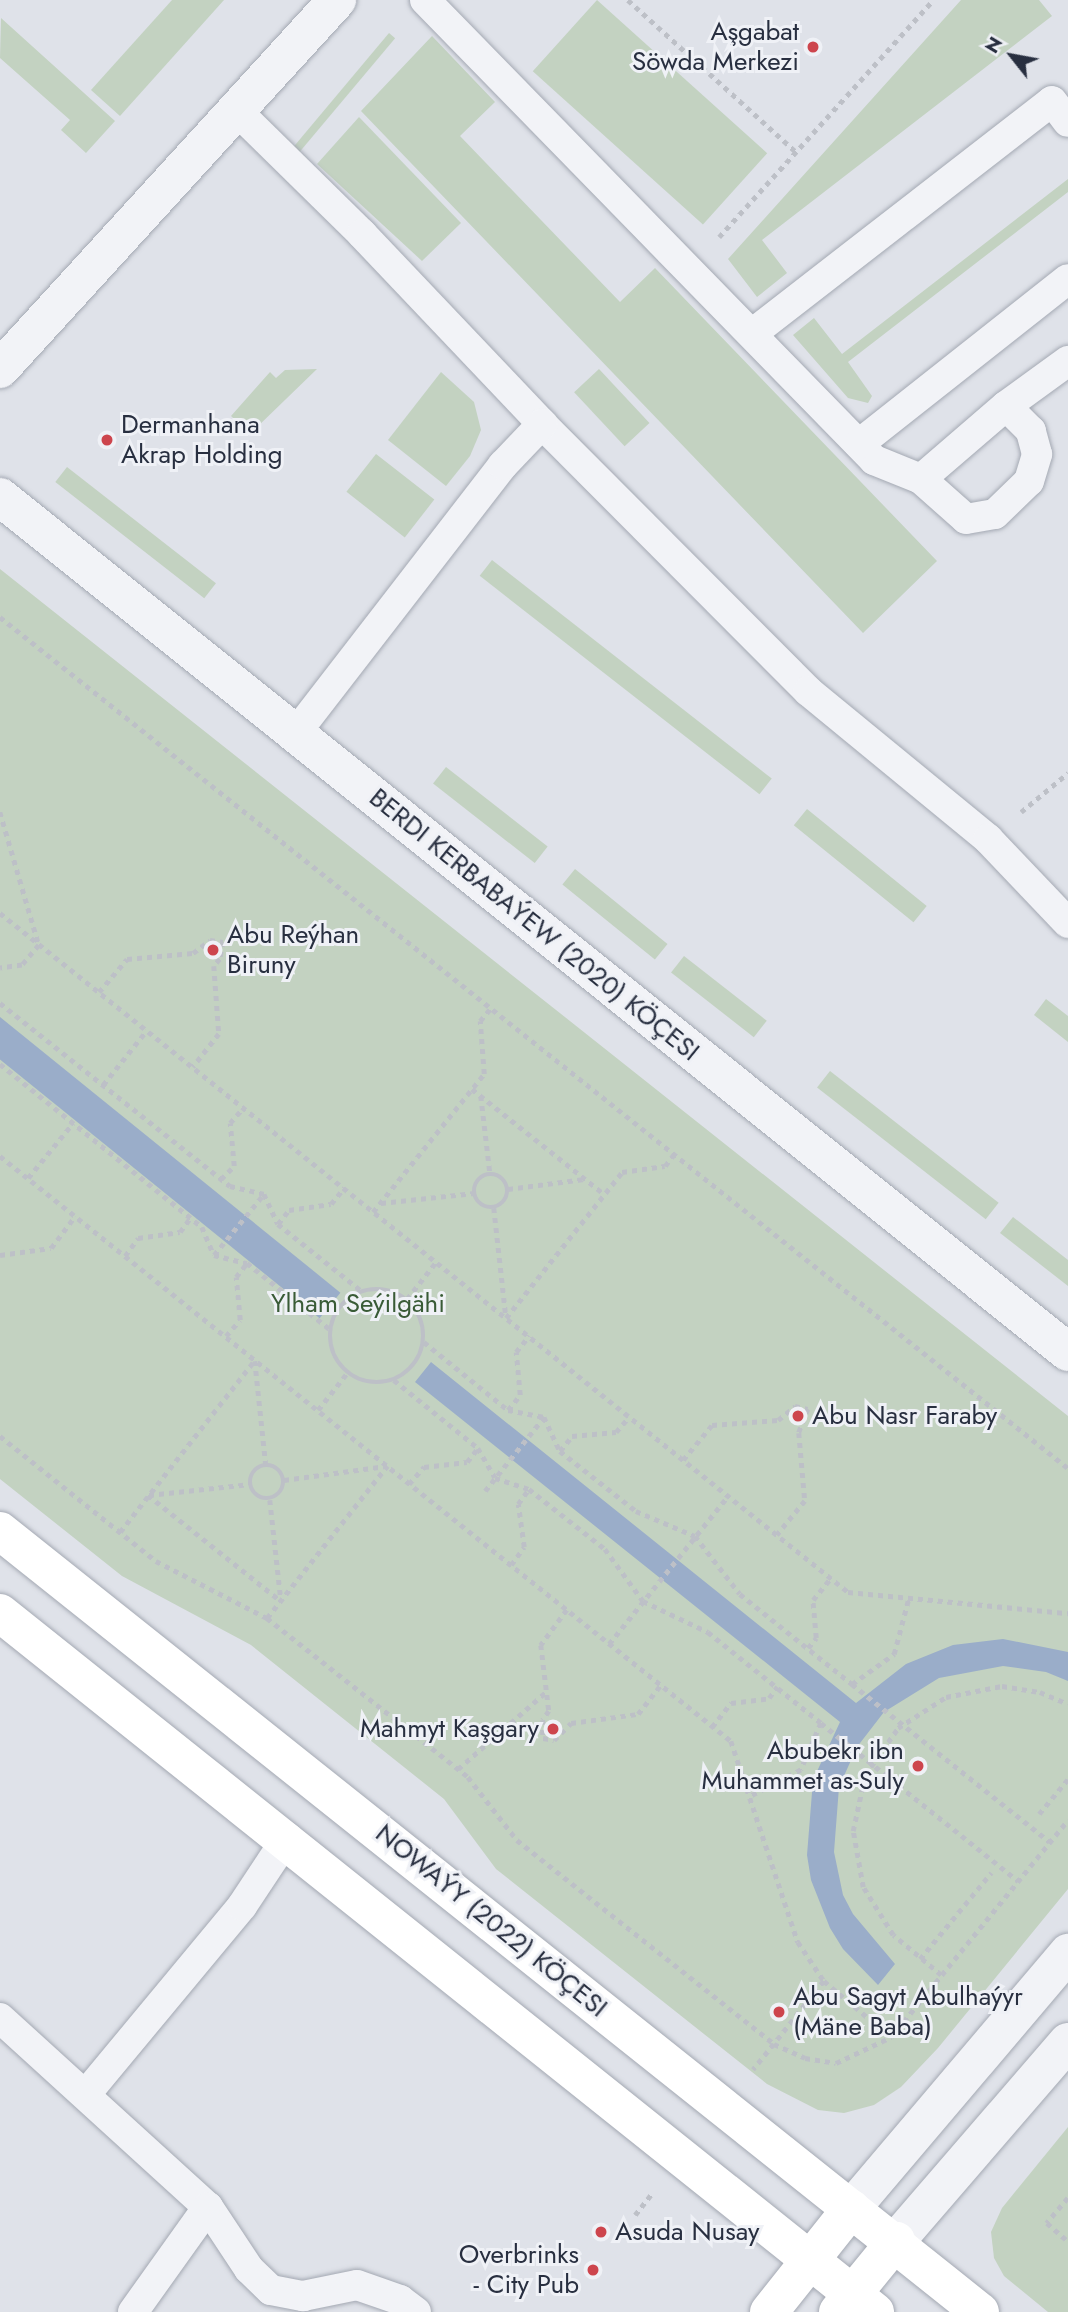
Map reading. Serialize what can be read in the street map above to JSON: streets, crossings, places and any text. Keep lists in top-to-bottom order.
{
  "streets": {
    "main road": ["NOWAÝY (2022) KÖÇESI"],
    "street": ["BERDI KERBABAÝEW (2020) KÖÇESI"]
  },
  "parks": ["Ylham Seýilgähi"],
  "places": [
    "Aşgabat Söwda Merkezi",
    "Dermanhana Akrap Holding",
    "Abu Reýhan Biruny",
    "Abu Nasr Faraby",
    "Mahmyt Kaşgary",
    "Abubekr ibn Muhammet as-Suly",
    "Abu Sagyt Abulhaýyr (Mäne Baba)",
    "Asuda Nusay",
    "Overbrinks - City Pub"
  ],
  "north": "top left"
}
